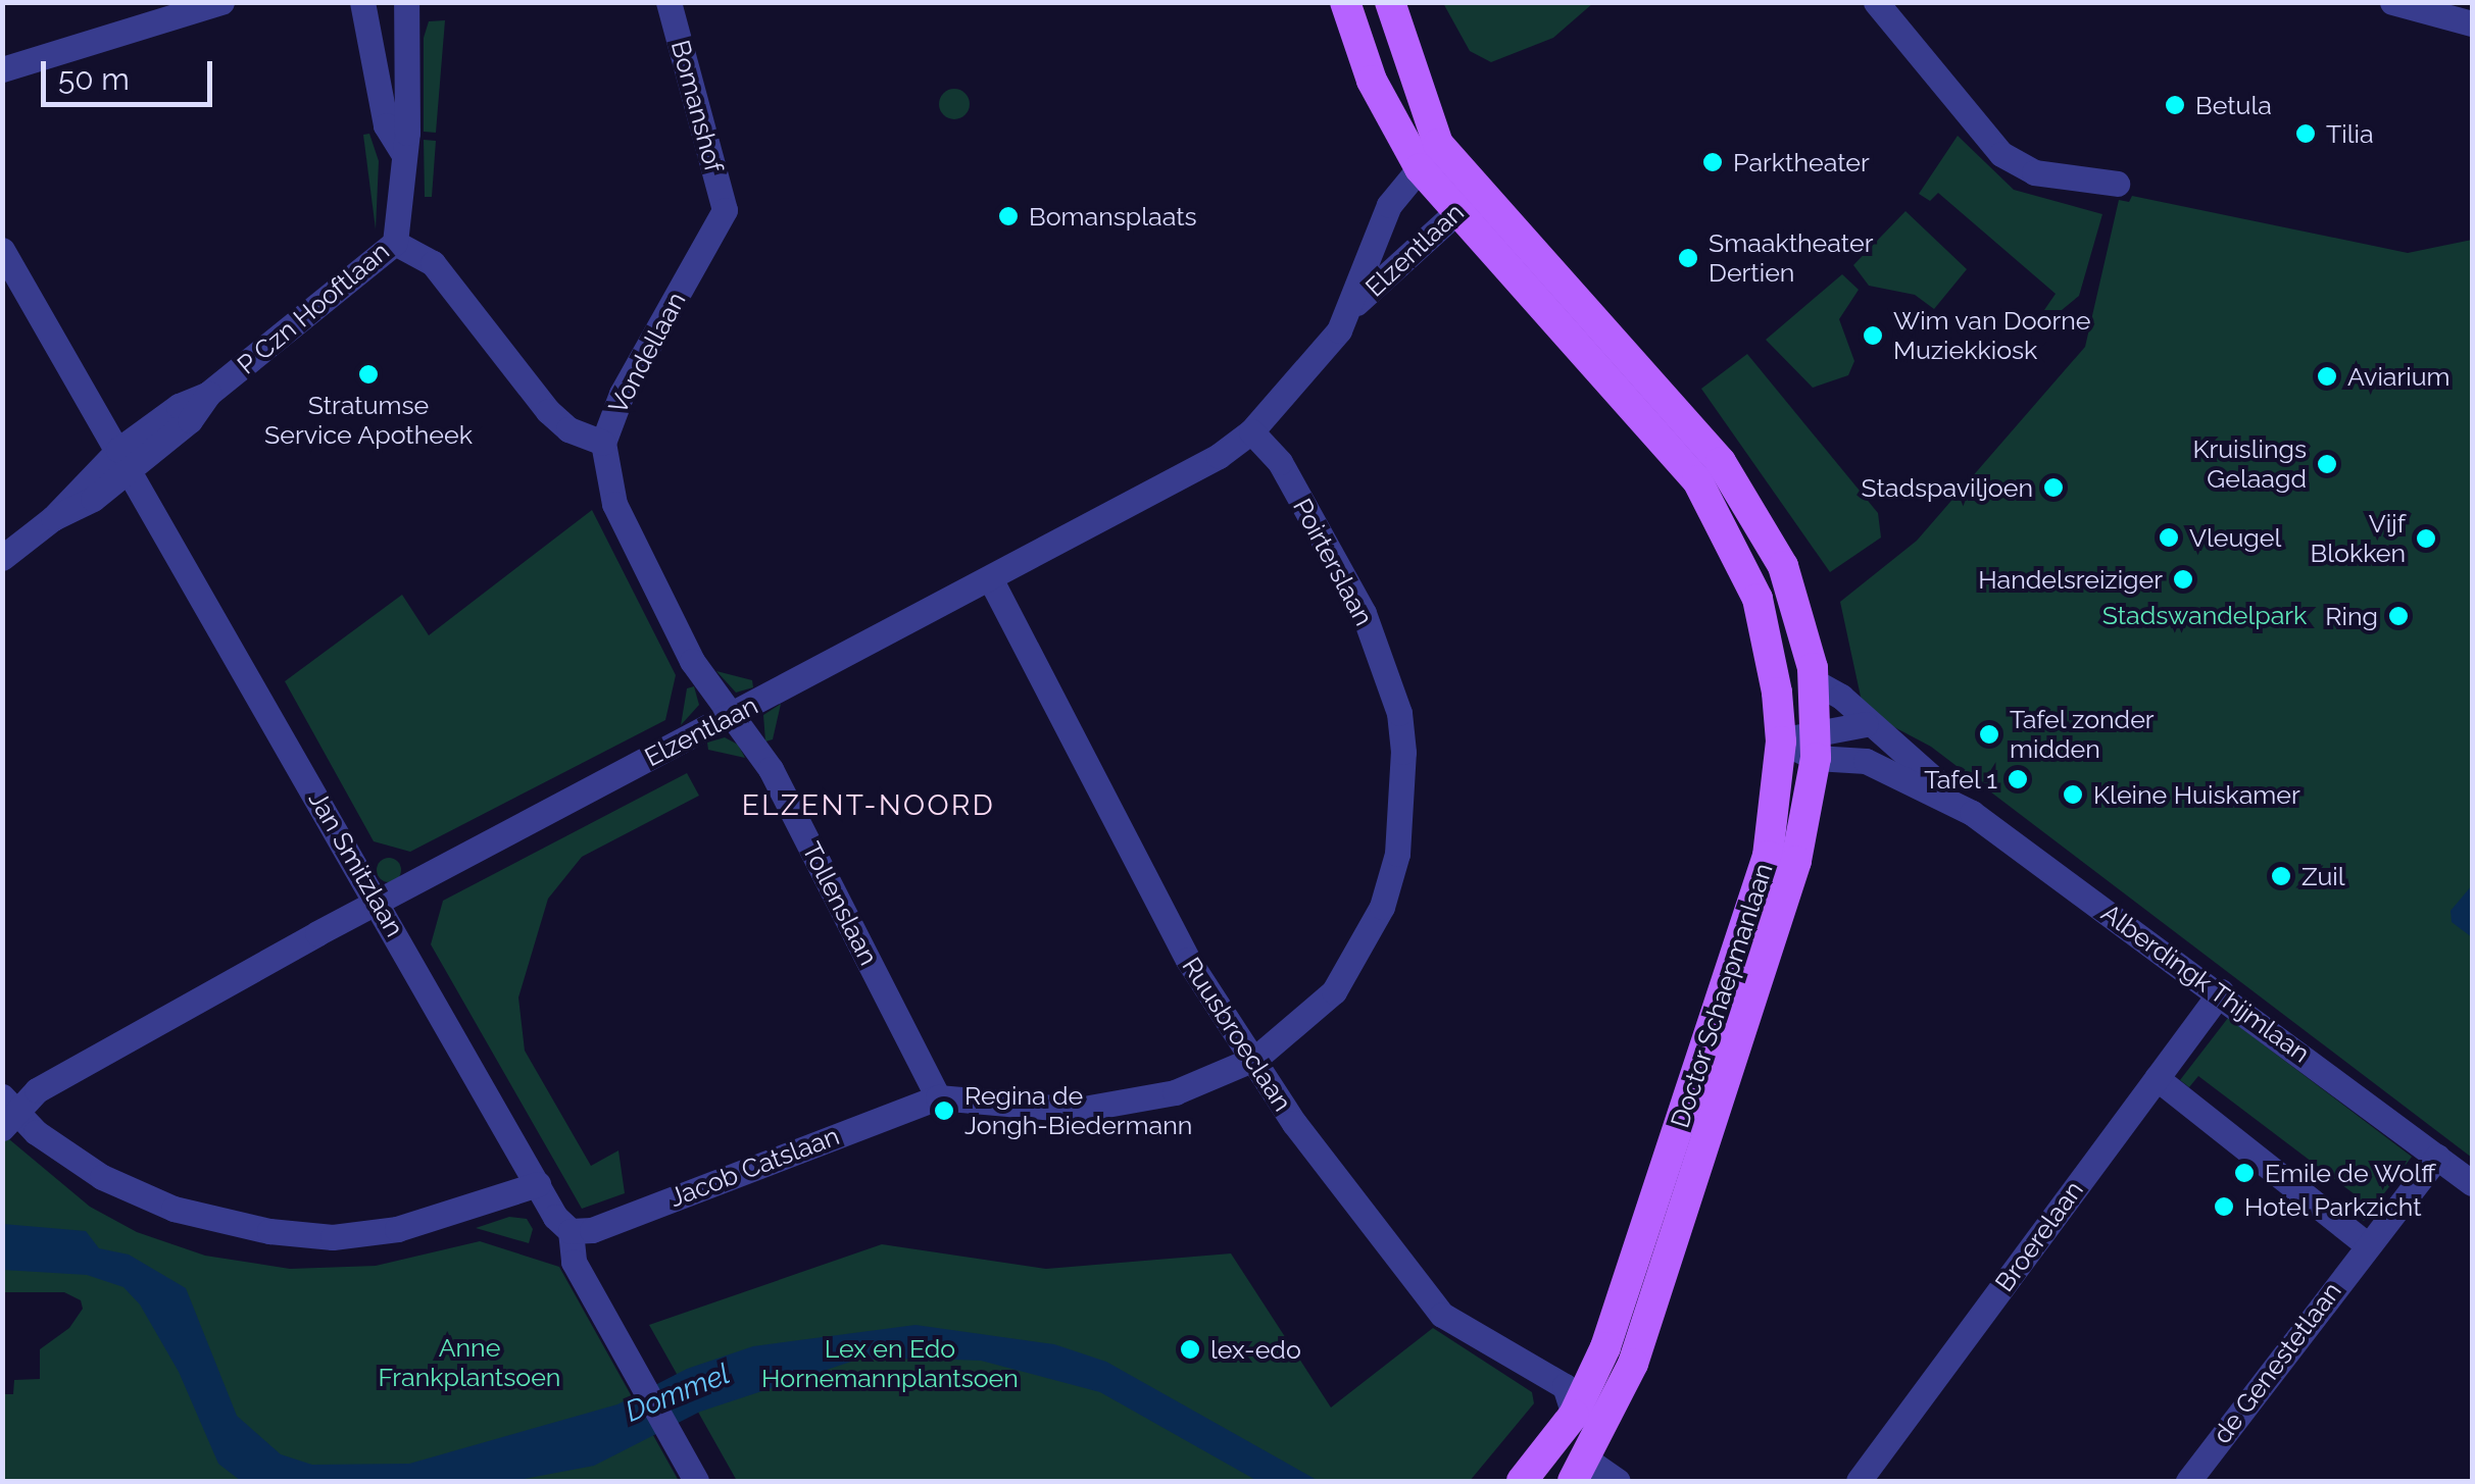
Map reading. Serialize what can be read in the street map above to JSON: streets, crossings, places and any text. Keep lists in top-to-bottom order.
{
  "streets": {
    "main road": ["Elzentlaan", "Doctor Schaepmanlaan"],
    "street": [
      "Bomanshof",
      "P Czn Hooftlaan",
      "Vondellaan",
      "Poirterslaan",
      "Jan Smitzlaan",
      "Tollenslaan",
      "Alberdingk Thijmlaan",
      "Ruusbroeclaan",
      "Jacob Catslaan",
      "Broerelaan",
      "de Genestetlaan"
    ]
  },
  "crossings": [
    ["Bomanshof", "Vondellaan"],
    ["Elzentlaan", "Vondellaan"],
    ["Elzentlaan", "Poirterslaan"],
    ["Elzentlaan", "Jan Smitzlaan"],
    ["Elzentlaan", "Tollenslaan"],
    ["Elzentlaan", "Doctor Schaepmanlaan"],
    ["Elzentlaan", "Ruusbroeclaan"],
    ["P Czn Hooftlaan", "Jan Smitzlaan"],
    ["Vondellaan", "Tollenslaan"],
    ["Poirterslaan", "Tollenslaan"],
    ["Poirterslaan", "Ruusbroeclaan"],
    ["Poirterslaan", "Jacob Catslaan"],
    ["Jan Smitzlaan", "Jacob Catslaan"],
    ["Tollenslaan", "Jacob Catslaan"],
    ["Alberdingk Thijmlaan", "Doctor Schaepmanlaan"],
    ["Alberdingk Thijmlaan", "Broerelaan"],
    ["Doctor Schaepmanlaan", "Ruusbroeclaan"]
  ],
  "districts": ["ELZENT-NOORD"],
  "water": ["Dommel"],
  "parks": ["Stadswandelpark", "Anne Frankplantsoen", "Lex en Edo Hornemannplantsoen"],
  "places": [
    "Betula",
    "Tilia",
    "Parktheater",
    "Bomansplaats",
    "Smaaktheater Dertien",
    "Wim van Doorne Muziekkiosk",
    "Stratumse Service Apotheek",
    "Aviarium",
    "Kruislings Gelaagd",
    "Stadspaviljoen",
    "Vleugel",
    "Vijf Blokken",
    "Handelsreiziger",
    "Ring",
    "Tafel zonder midden",
    "Tafel 1",
    "Kleine Huiskamer",
    "Zuil",
    "Regina de Jongh-Biedermann",
    "Emile de Wolff",
    "Hotel Parkzicht",
    "lex-edo"
  ],
  "scale_bar": "50 m"
}
